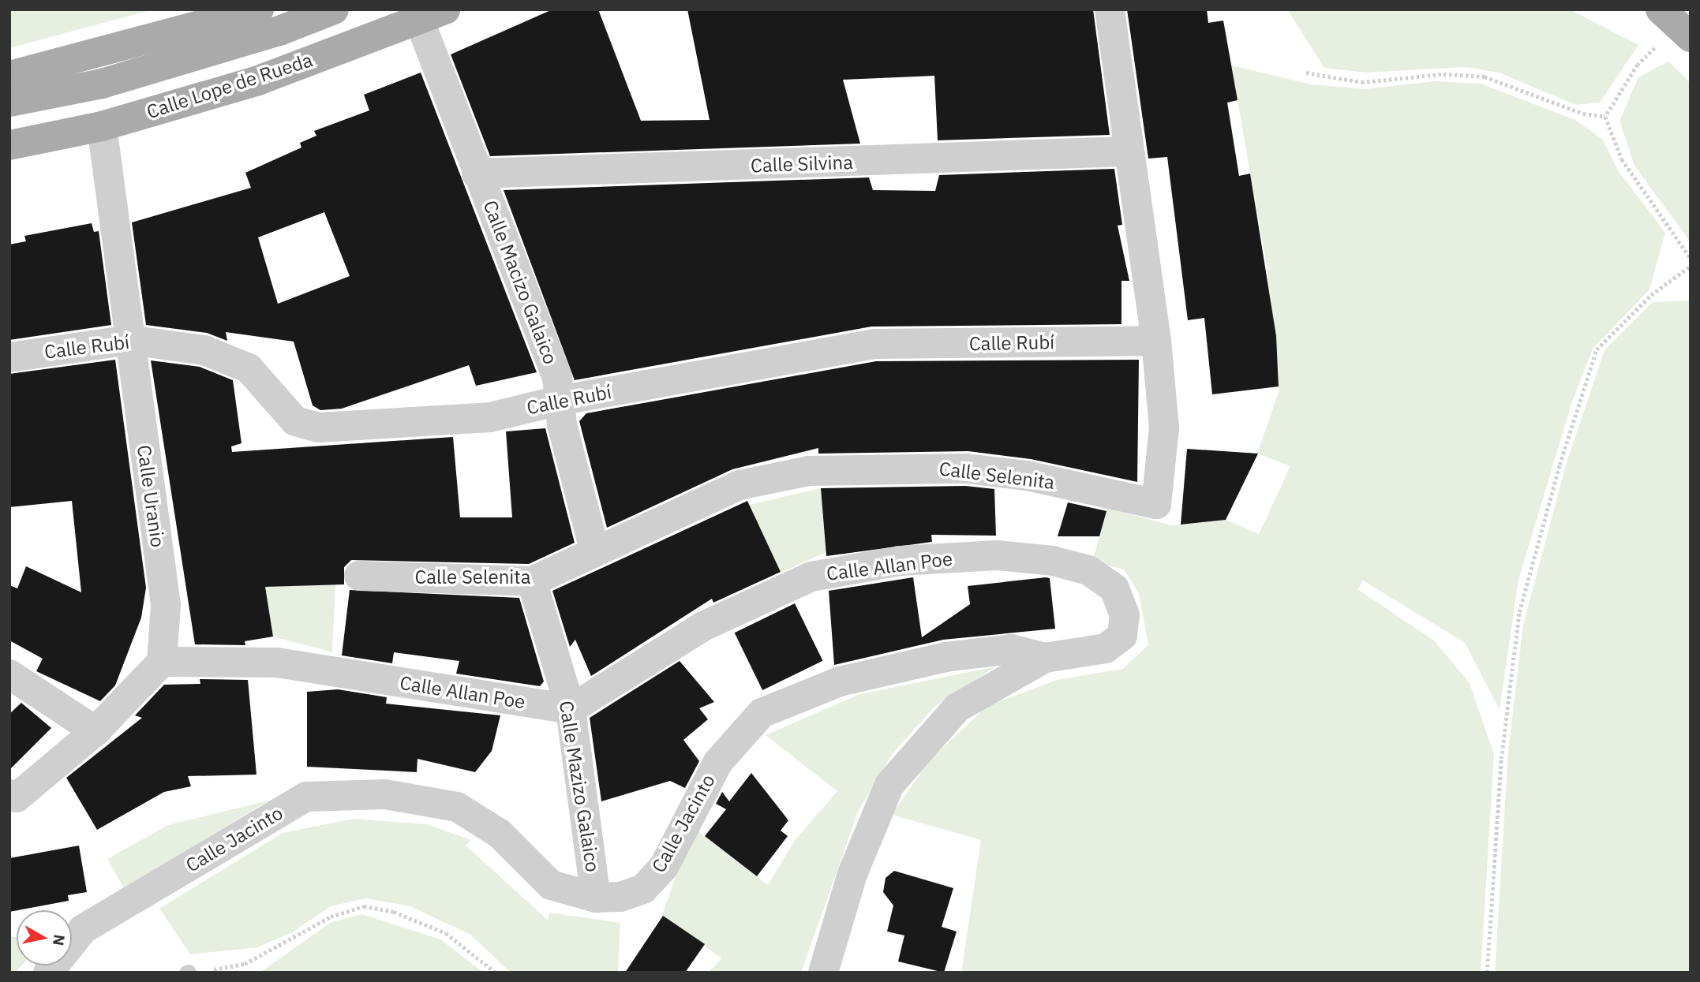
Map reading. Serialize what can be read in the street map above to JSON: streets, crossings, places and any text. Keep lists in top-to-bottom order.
{
  "streets": {
    "main road": ["Calle Lope de Rueda"],
    "street": [
      "Calle Silvina",
      "Calle Macizo Galaico",
      "Calle Rubí",
      "Calle Selenita",
      "Calle Uranio",
      "Calle Allan Poe",
      "Calle Mazizo Galaico",
      "Calle Jacinto"
    ]
  },
  "crossings": [
    ["Calle Lope de Rueda", "Calle Macizo Galaico"],
    ["Calle Lope de Rueda", "Calle Uranio"],
    ["Calle Silvina", "Calle Macizo Galaico"],
    ["Calle Silvina", "Calle Selenita"],
    ["Calle Macizo Galaico", "Calle Rubí"],
    ["Calle Macizo Galaico", "Calle Selenita"],
    ["Calle Rubí", "Calle Selenita"],
    ["Calle Rubí", "Calle Uranio"],
    ["Calle Selenita", "Calle Mazizo Galaico"],
    ["Calle Uranio", "Calle Allan Poe"],
    ["Calle Allan Poe", "Calle Mazizo Galaico"],
    ["Calle Allan Poe", "Calle Jacinto"],
    ["Calle Mazizo Galaico", "Calle Jacinto"]
  ],
  "north": "right"
}
